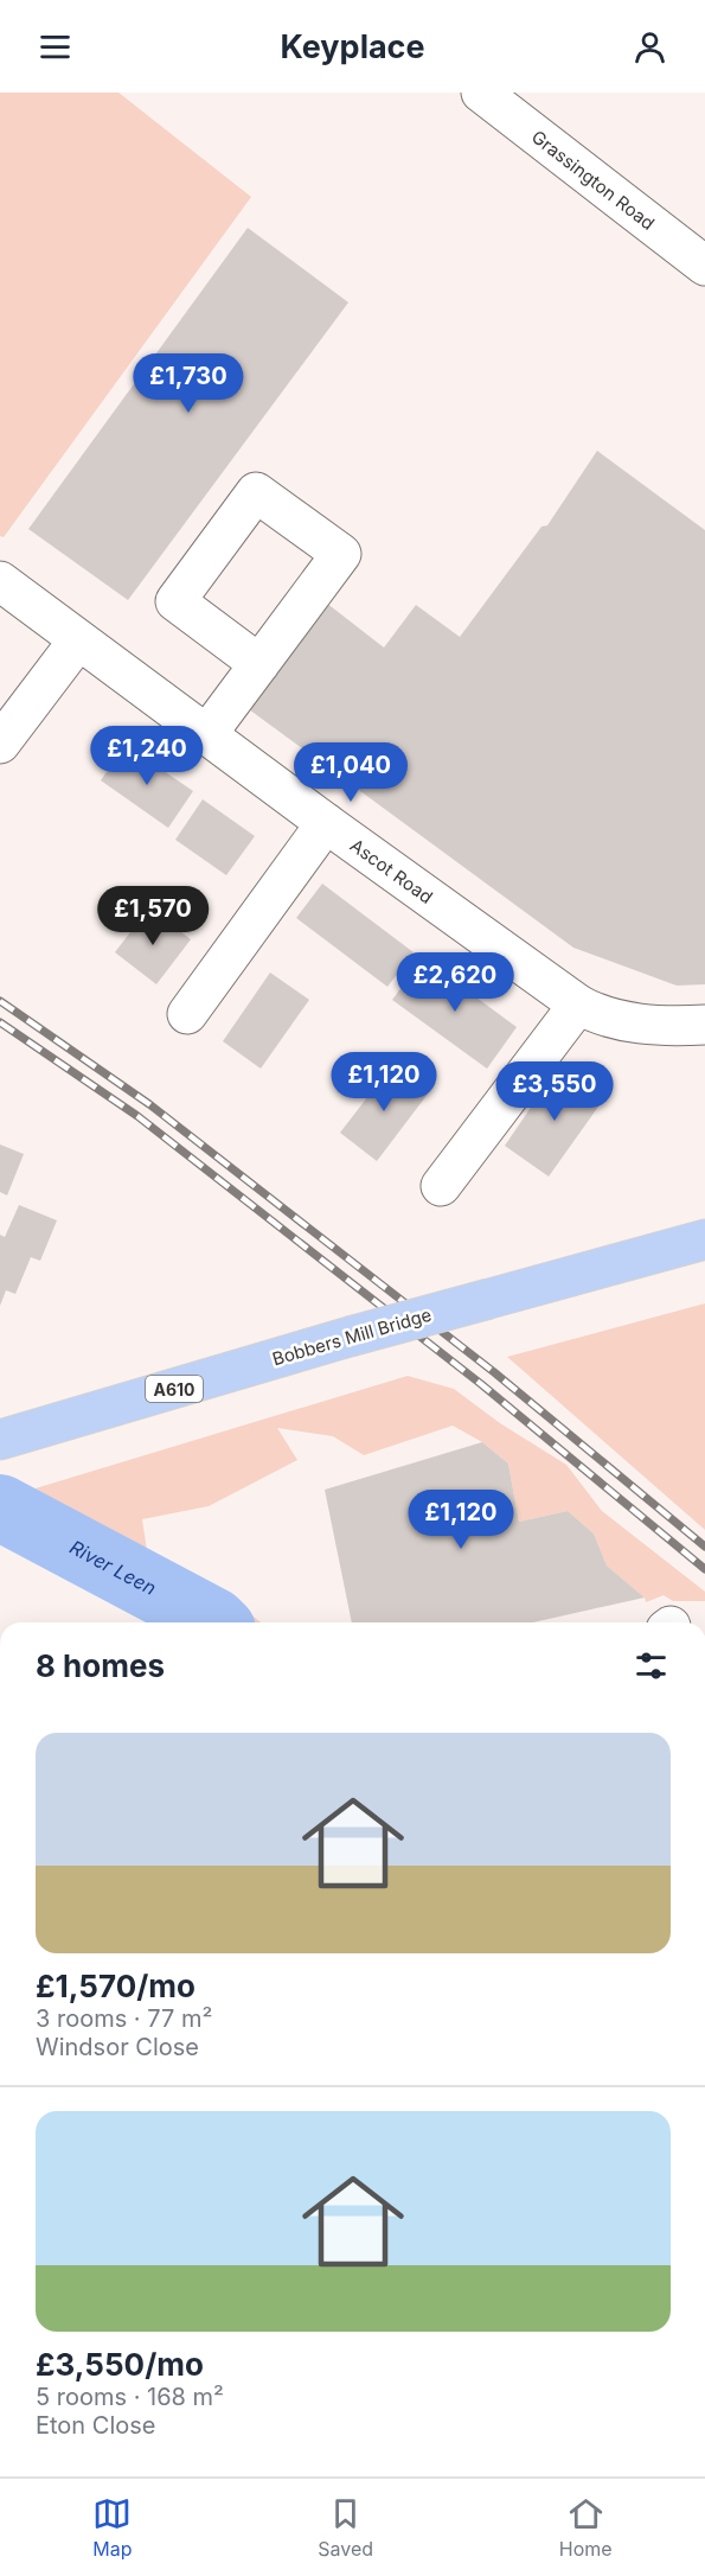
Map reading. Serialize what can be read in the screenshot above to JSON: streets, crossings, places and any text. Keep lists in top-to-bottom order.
{
  "streets": {
    "main road": ["Bobbers Mill Bridge", "A610"],
    "street": ["Grassington Road", "Ascot Road"]
  },
  "water": ["River Leen"],
  "page": {
    "header": "Keyplace",
    "price": [
      "£1,730",
      "£1,240",
      "£1,040",
      "£1,570",
      "£2,620",
      "£1,120",
      "£3,550",
      "£1,120"
    ],
    "heading": "8 homes",
    "list": [
      {
        "name": "£1,570/mo",
        "note": "3 rooms · 77 m² · Windsor Close"
      },
      {
        "name": "£3,550/mo",
        "note": "5 rooms · 168 m² · Eton Close"
      }
    ],
    "tabs": ["Map", "Saved", "Home"]
  }
}
